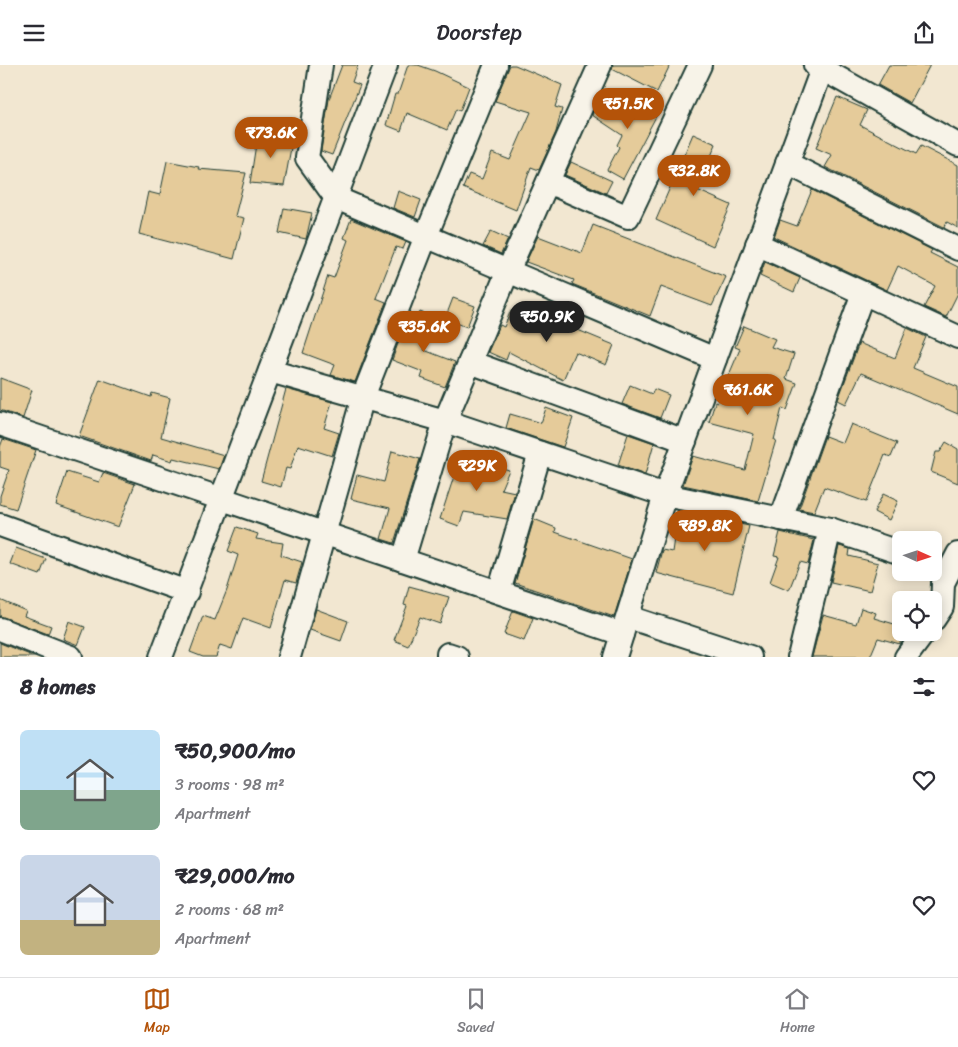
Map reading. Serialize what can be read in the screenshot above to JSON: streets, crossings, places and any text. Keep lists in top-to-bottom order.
{
  "north": "right",
  "page": {
    "header": "Doorstep",
    "price": [
      "₹51.5K",
      "₹73.6K",
      "₹32.8K",
      "₹50.9K",
      "₹35.6K",
      "₹61.6K",
      "₹29K",
      "₹89.8K"
    ],
    "heading": "8 homes",
    "list": [
      {
        "name": "₹50,900/mo",
        "note": "3 rooms · 98 m² · Apartment"
      },
      {
        "name": "₹29,000/mo",
        "note": "2 rooms · 68 m² · Apartment"
      }
    ],
    "tabs": ["Map", "Saved", "Home"]
  }
}
